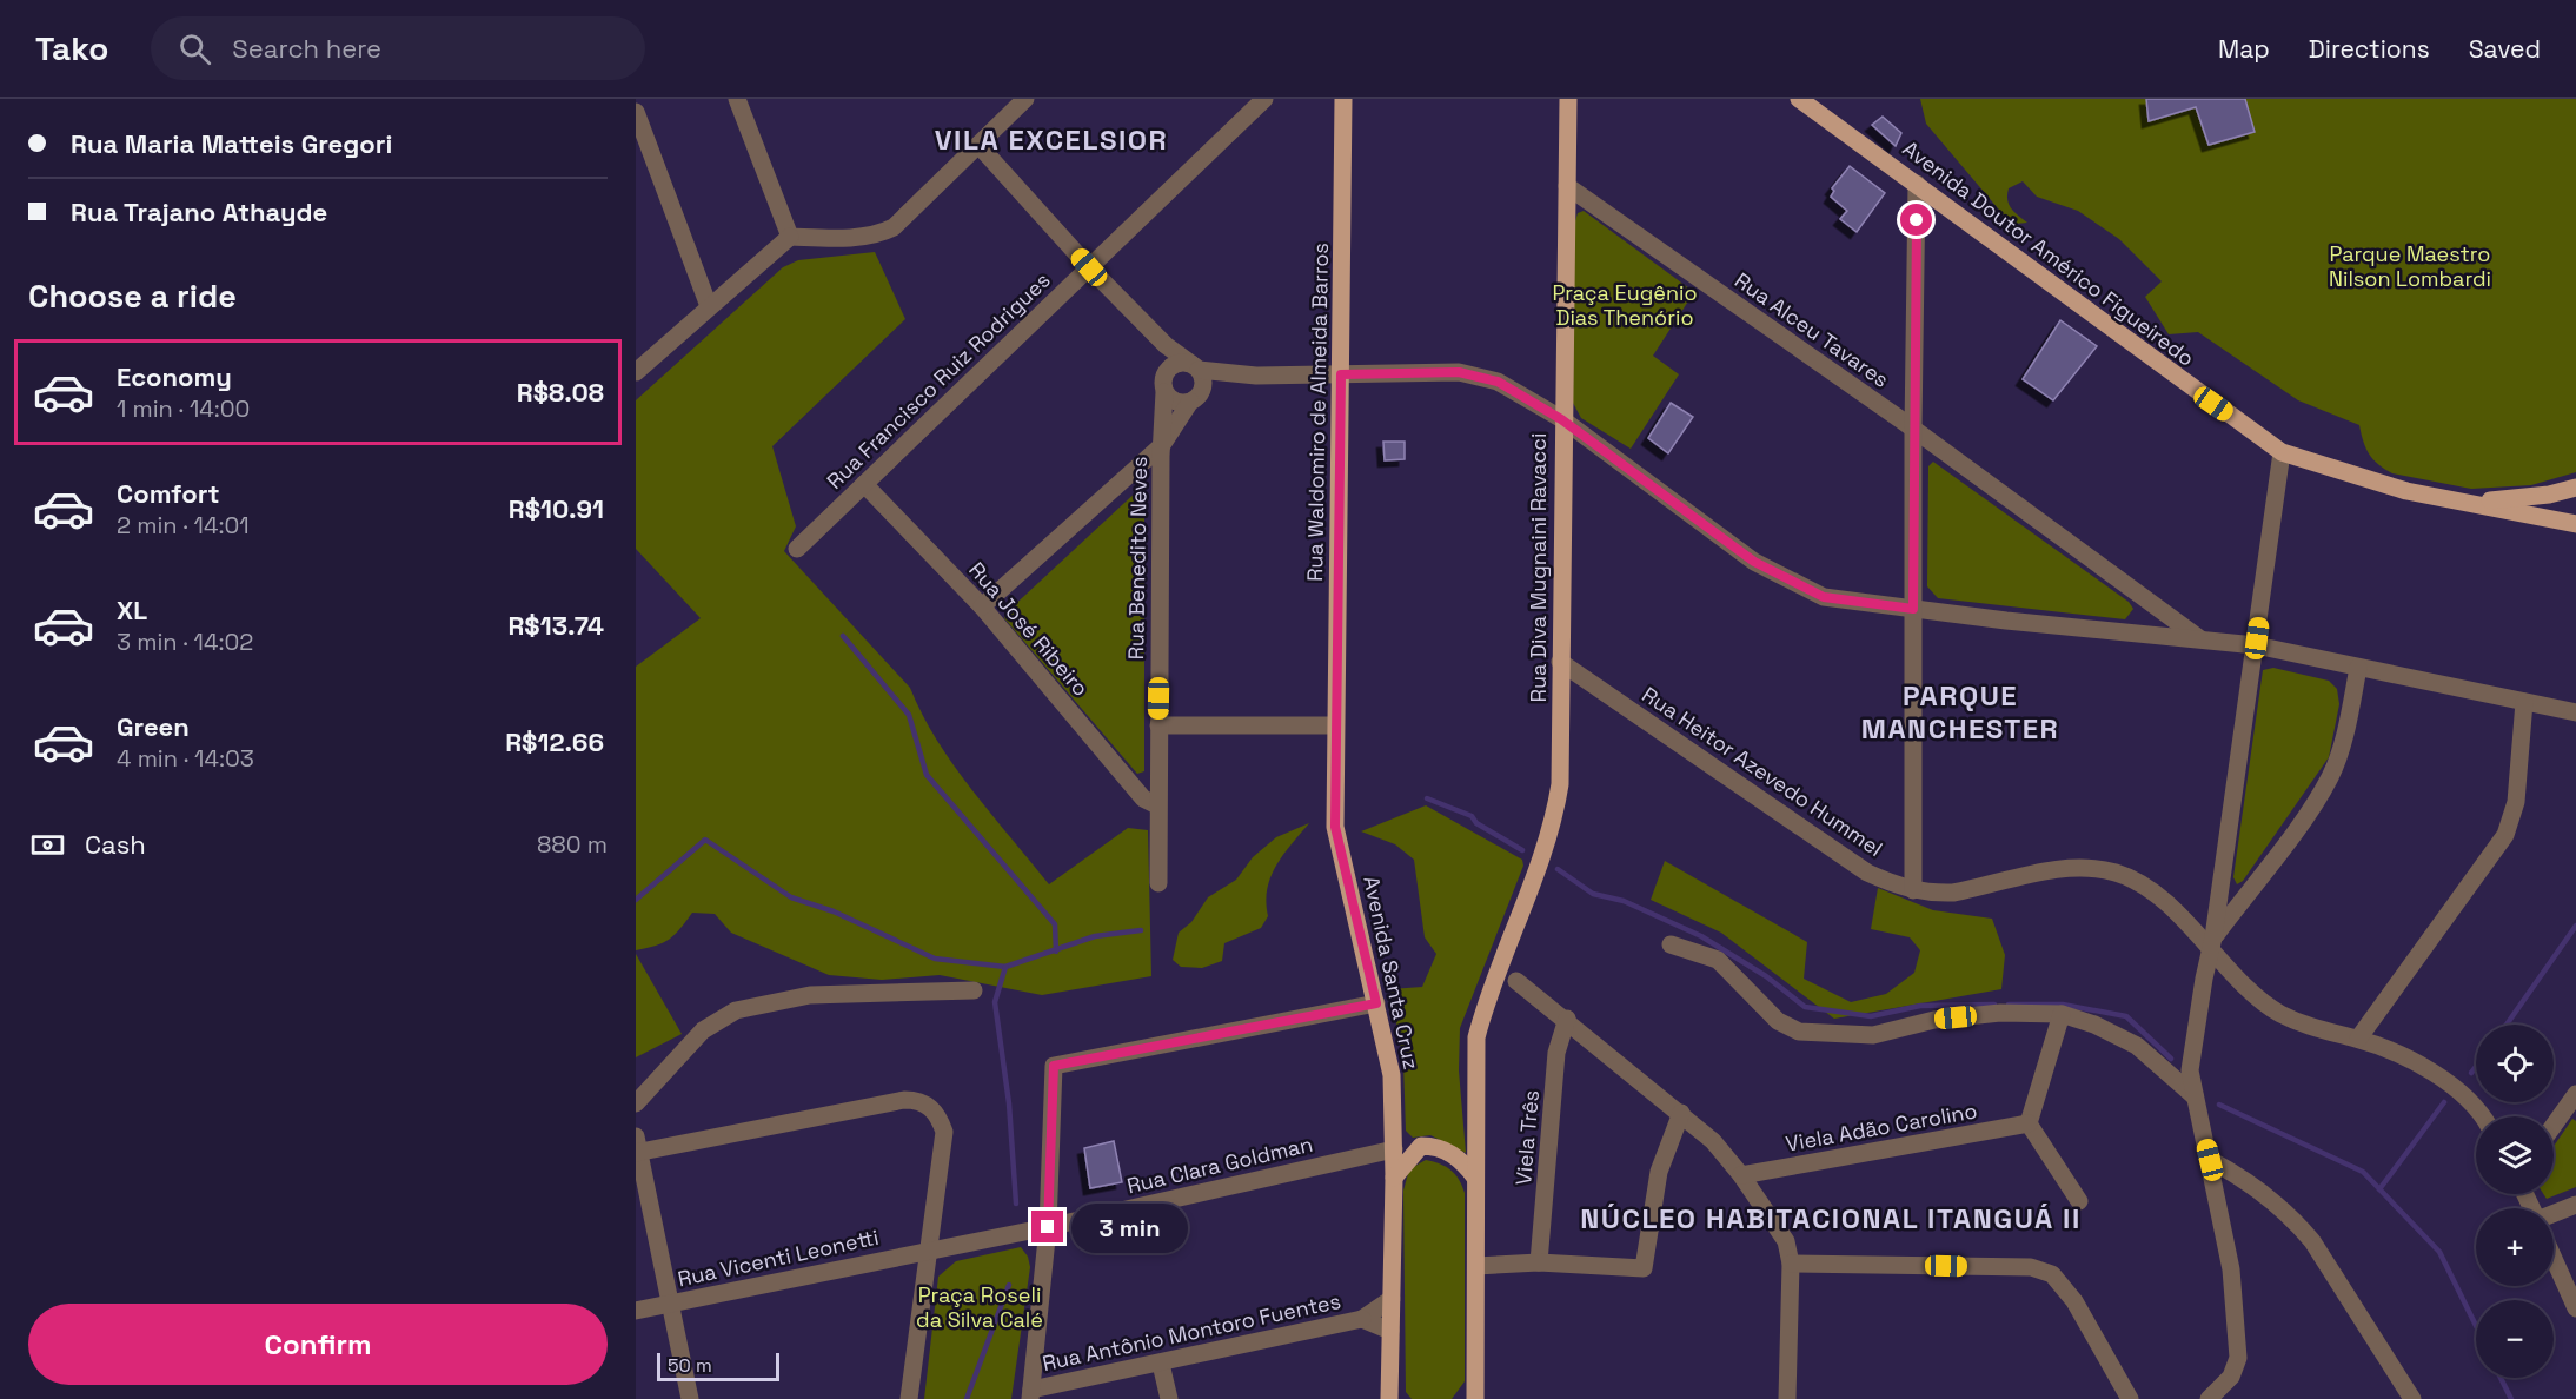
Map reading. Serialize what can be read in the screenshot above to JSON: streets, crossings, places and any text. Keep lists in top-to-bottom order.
{
  "streets": {
    "main road": [
      "Avenida Doutor Américo Figueiredo",
      "Rua Waldomiro de Almeida Barros",
      "Rua Diva Mugnaini Ravacci",
      "Avenida Santa Cruz"
    ],
    "street": [
      "Rua Alceu Tavares",
      "Rua Francisco Ruiz Rodrigues",
      "Rua Benedito Neves",
      "Rua José Ribeiro",
      "Rua Heitor Azevedo Hummel",
      "Viela Adão Carolino",
      "Viela Três",
      "Rua Clara Goldman",
      "Rua Vicenti Leonetti",
      "Rua Antônio Montoro Fuentes"
    ]
  },
  "crossings": [
    ["Rua Alceu Tavares", "Rua Diva Mugnaini Ravacci"],
    ["Rua Francisco Ruiz Rodrigues", "Rua José Ribeiro"],
    ["Rua Waldomiro de Almeida Barros", "Avenida Santa Cruz"],
    ["Rua Benedito Neves", "Rua José Ribeiro"],
    ["Rua Diva Mugnaini Ravacci", "Rua Heitor Azevedo Hummel"],
    ["Avenida Santa Cruz", "Rua Clara Goldman"],
    ["Avenida Santa Cruz", "Rua Antônio Montoro Fuentes"],
    ["Rua Clara Goldman", "Rua Vicenti Leonetti"]
  ],
  "districts": ["VILA EXCELSIOR", "PARQUE MANCHESTER", "NÚCLEO HABITACIONAL ITANGUÁ II"],
  "parks": ["Parque Maestro Nilson Lombardi", "Praça Eugênio Dias Thenório", "Praça Roseli da Silva Calé"],
  "scale_bar": "50 m",
  "page": {
    "header": "Tako",
    "search": "Search here",
    "nav": ["Map", "Directions", "Saved"],
    "banner": ["Rua Maria Matteis Gregori", "Rua Trajano Athayde"],
    "heading": "Choose a ride",
    "list": [
      {
        "name": "Economy",
        "note": "1 min · 14:00",
        "value": "R$8.08"
      },
      {
        "name": "Comfort",
        "note": "2 min · 14:01",
        "value": "R$10.91"
      },
      {
        "name": "XL",
        "note": "3 min · 14:02",
        "value": "R$13.74"
      },
      {
        "name": "Green",
        "note": "4 min · 14:03",
        "value": "R$12.66"
      }
    ],
    "pay": ["Cash", "880 m"],
    "map_buttons": ["+", "−"],
    "bubble": "3 min",
    "buttons": "Confirm",
    "scale": "50 m"
  }
}
